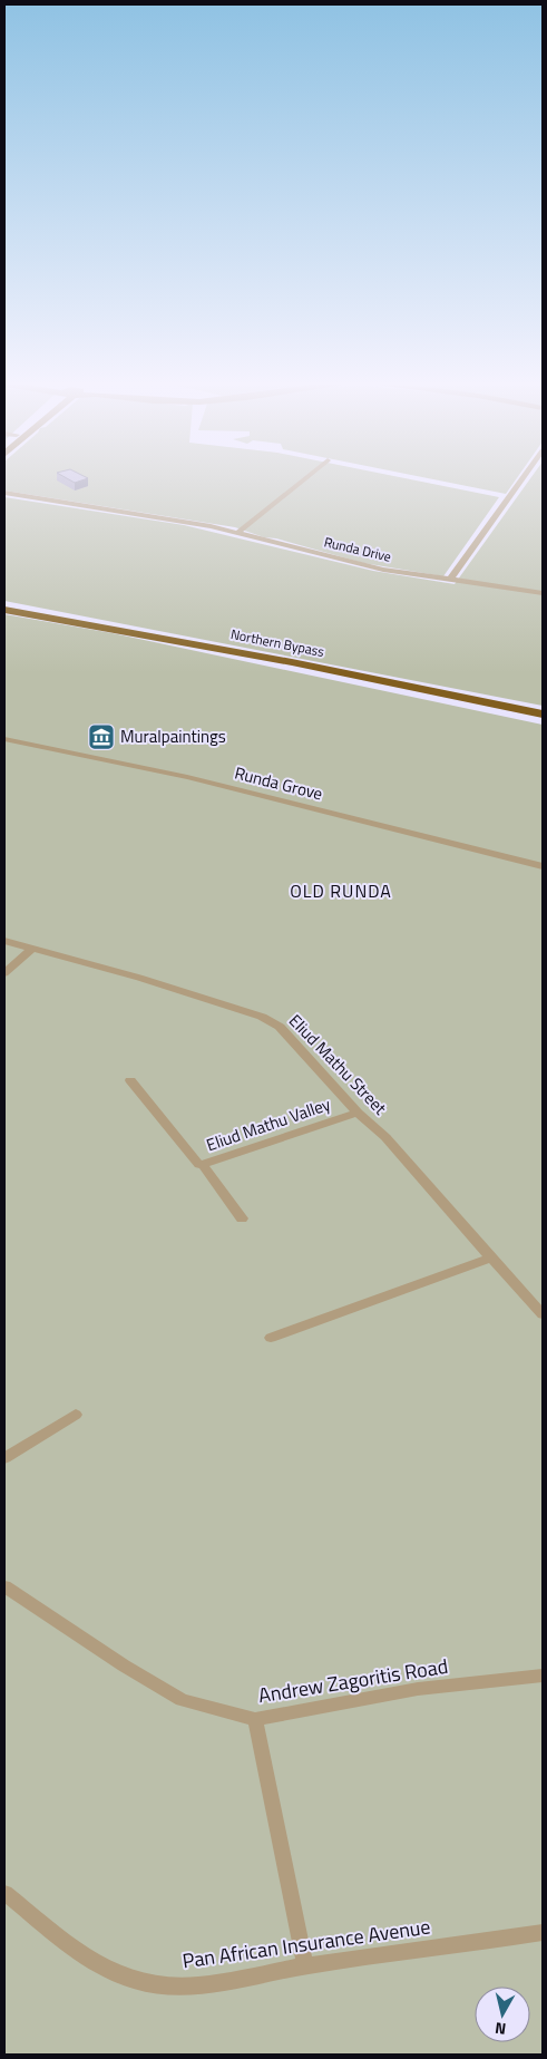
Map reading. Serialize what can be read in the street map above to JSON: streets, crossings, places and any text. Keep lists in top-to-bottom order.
{
  "streets": {
    "main road": ["Northern Bypass"],
    "street": [
      "Runda Drive",
      "Runda Grove",
      "Eliud Mathu Street",
      "Eliud Mathu Valley",
      "Andrew Zagoritis Road",
      "Pan African Insurance Avenue"
    ]
  },
  "crossings": [
    ["Eliud Mathu Street", "Eliud Mathu Valley"]
  ],
  "districts": ["OLD RUNDA"],
  "places": {
    "museum": ["Muralpaintings"]
  },
  "north": "bottom"
}
